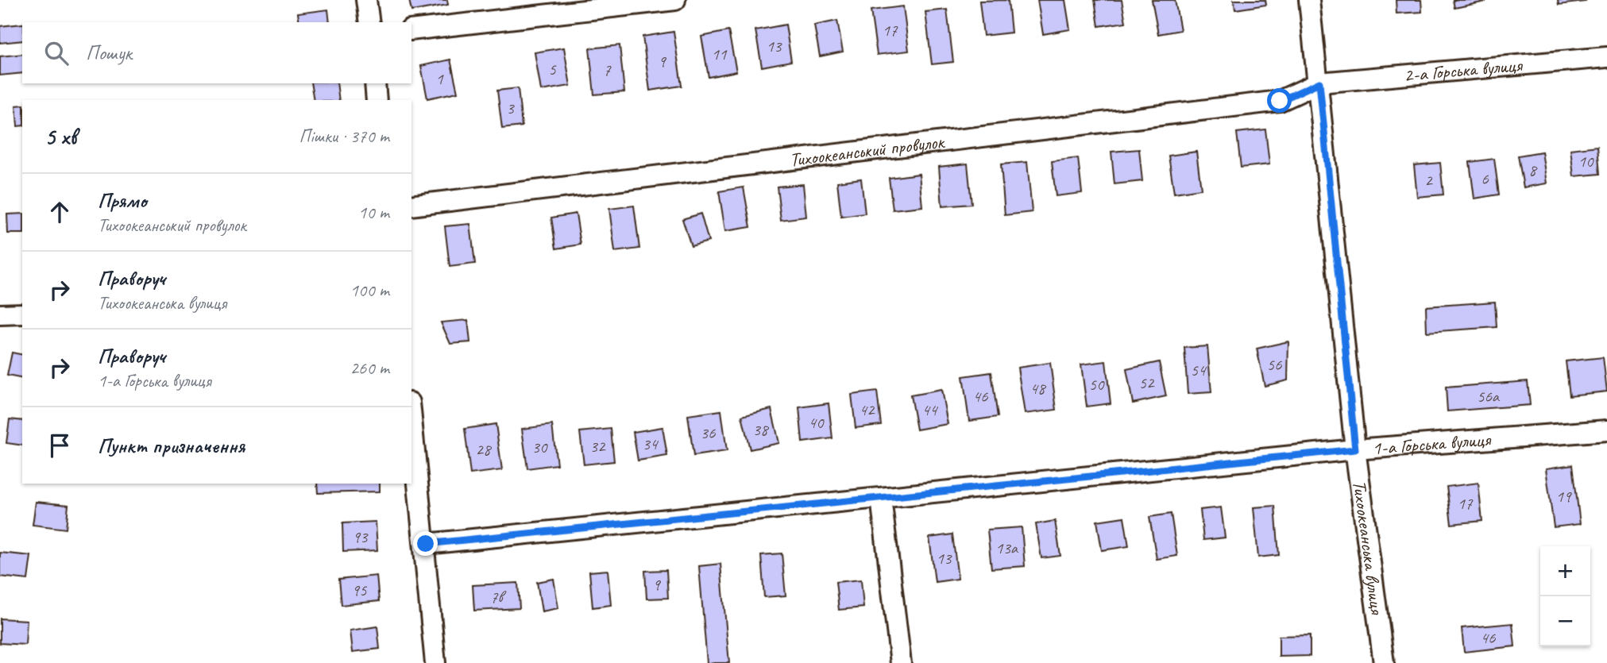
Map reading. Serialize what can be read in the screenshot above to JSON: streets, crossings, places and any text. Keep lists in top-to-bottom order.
{
  "streets": {
    "street": [
      "2-а Горська вулиця",
      "Тихоокеанський провулок",
      "1-а Горська вулиця",
      "Тихоокеанська вулиця"
    ]
  },
  "crossings": [
    ["2-а Горська вулиця", "Тихоокеанський провулок"],
    ["2-а Горська вулиця", "Тихоокеанська вулиця"],
    ["Тихоокеанський провулок", "Тихоокеанська вулиця"],
    ["1-а Горська вулиця", "Тихоокеанська вулиця"]
  ],
  "house_numbers": [
    "17",
    "13",
    "11",
    "9",
    "5",
    "7",
    "1",
    "3",
    "10",
    "8",
    "6",
    "2",
    "56",
    "54",
    "52",
    "50",
    "48",
    "46",
    "56а",
    "42",
    "44",
    "40",
    "38",
    "36",
    "34",
    "32",
    "30",
    "28",
    "19",
    "17",
    "93",
    "13а",
    "13",
    "9",
    "95",
    "7в",
    "46"
  ],
  "page": {
    "search": "Пошук",
    "heading": ["5 хв", "Пішки · 370 m"],
    "list": [
      ["Прямо", "Тихоокеанський провулок", "10 m"],
      ["Праворуч", "Тихоокеанська вулиця", "100 m"],
      ["Праворуч", "1-а Горська вулиця", "260 m"],
      "Пункт призначення"
    ],
    "map_buttons": ["+", "−"]
  }
}
